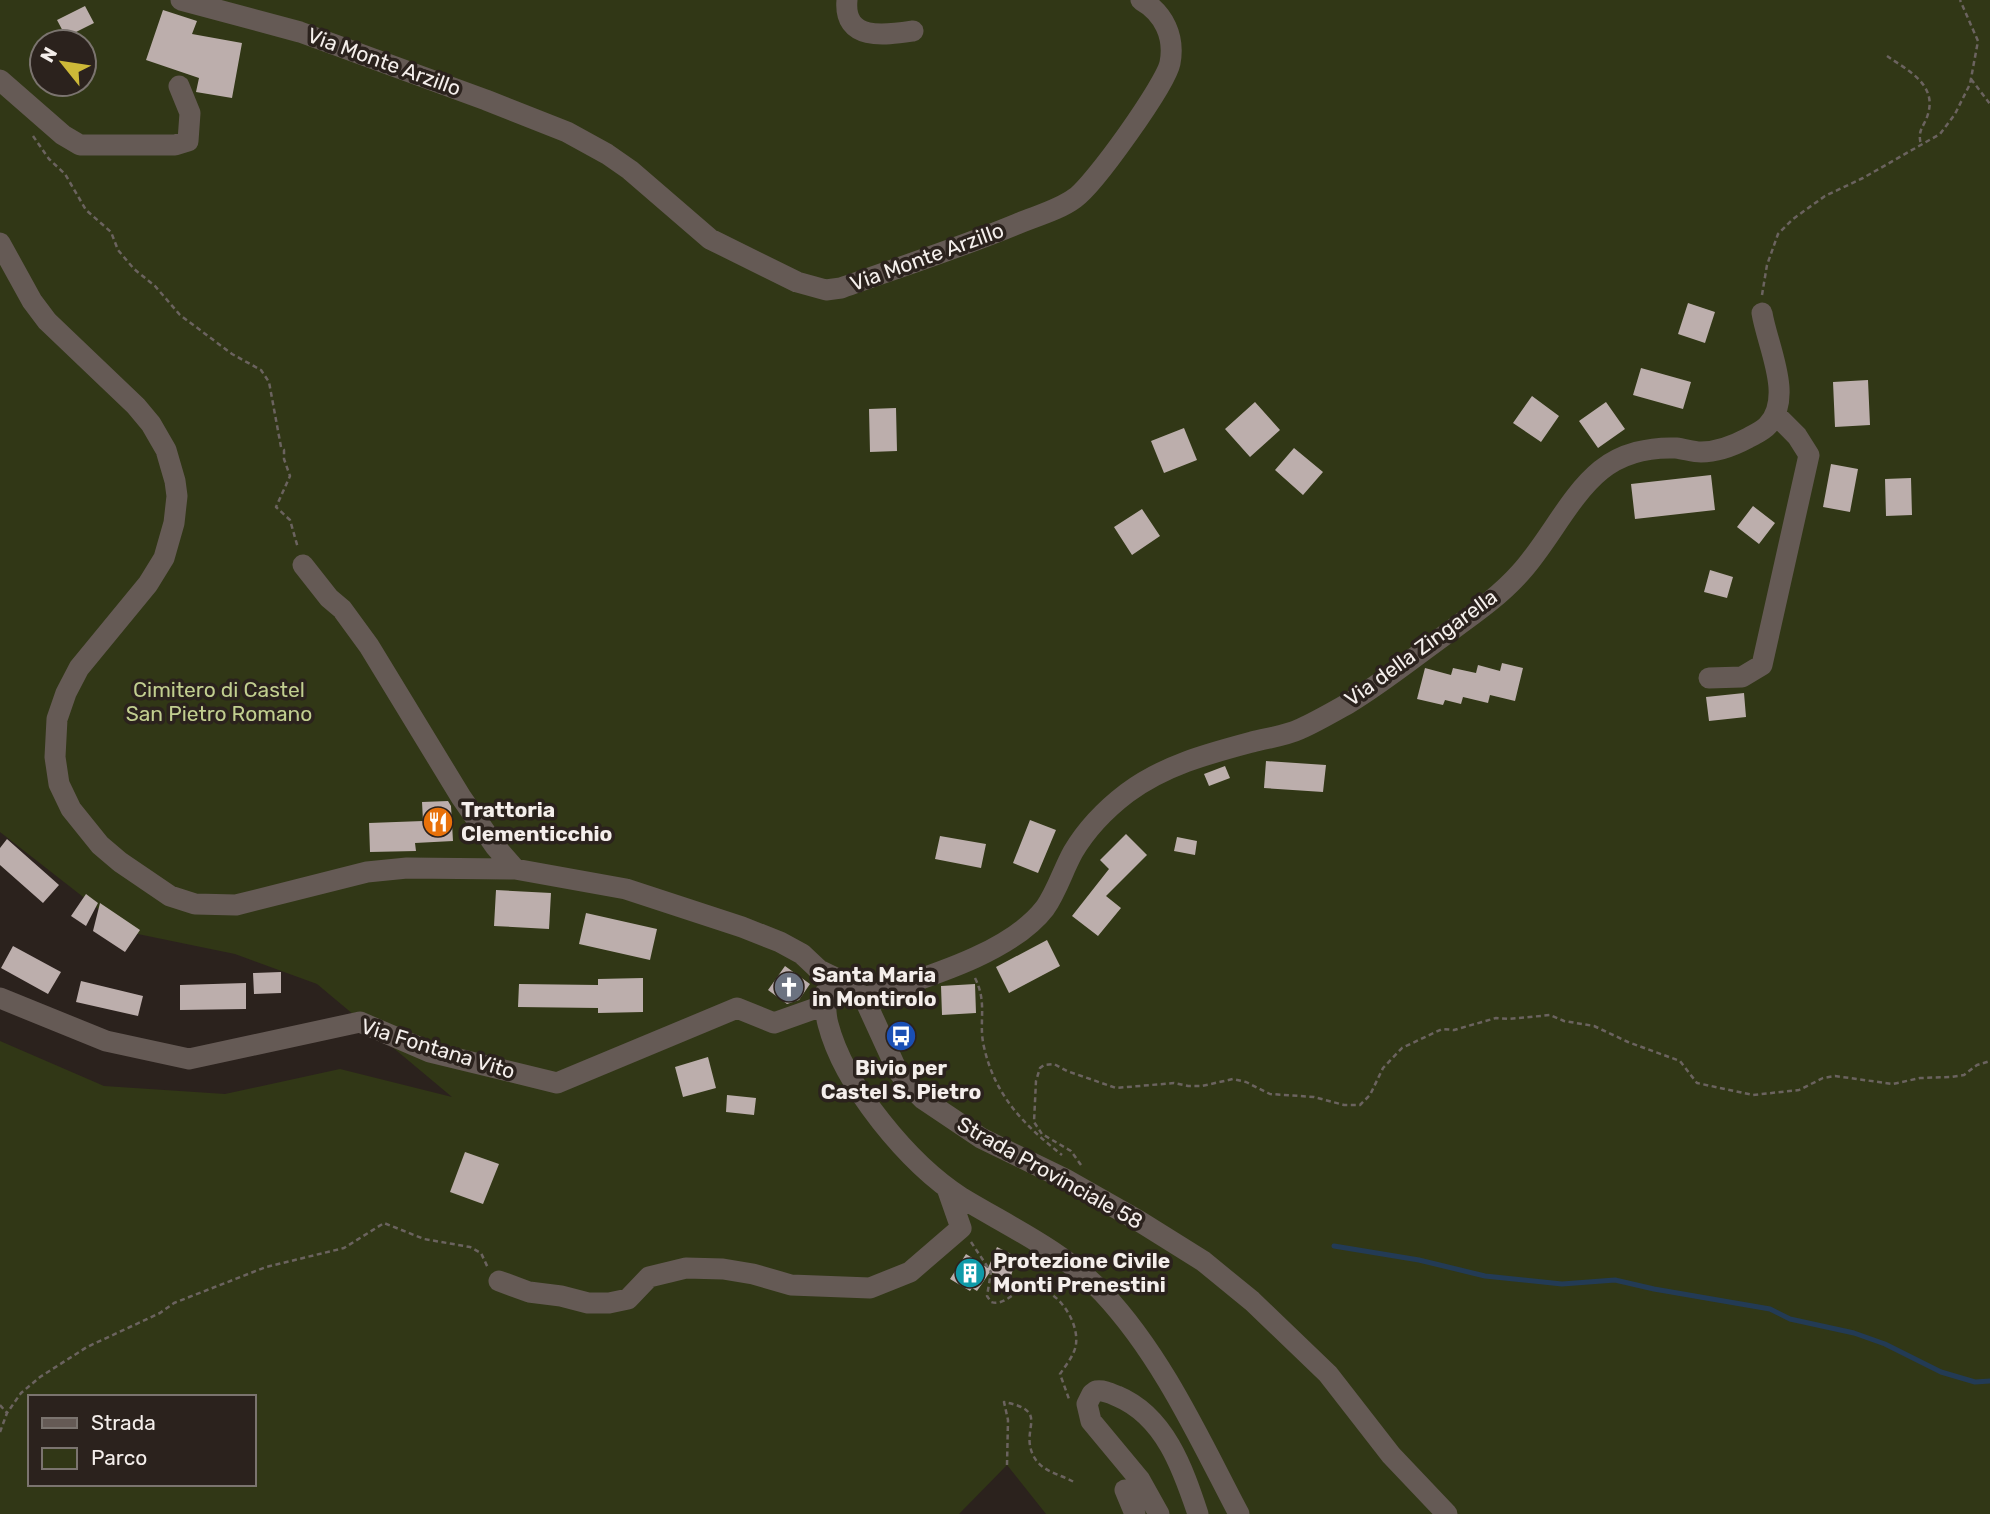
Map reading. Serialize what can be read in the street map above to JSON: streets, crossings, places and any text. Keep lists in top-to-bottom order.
{
  "streets": {
    "street": [
      "Via Monte Arzillo",
      "Via della Zingarella",
      "Via Fontana Vito",
      "Strada Provinciale 58"
    ]
  },
  "crossings": [
    ["Via della Zingarella", "Strada Provinciale 58"]
  ],
  "parks": ["Cimitero di Castel San Pietro Romano"],
  "places": {
    "restaurant": ["Trattoria Clementicchio"],
    "church": ["Santa Maria in Montirolo"],
    "bus stop": ["Bivio per Castel S. Pietro"],
    "building": ["Protezione Civile Monti Prenestini"]
  },
  "legend": ["Strada", "Parco"],
  "north": "top left"
}
